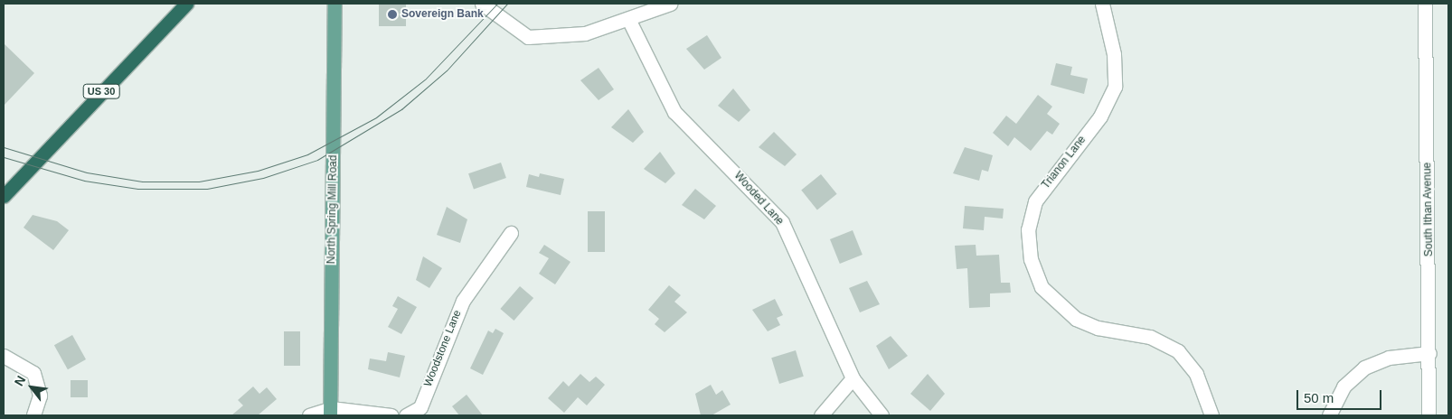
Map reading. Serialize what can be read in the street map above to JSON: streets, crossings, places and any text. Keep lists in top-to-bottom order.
{
  "streets": {
    "highway": ["US 30"],
    "main road": ["North Spring Mill Road"],
    "street": [
      "Trianon Lane",
      "Wooded Lane",
      "South Ithan Avenue",
      "Woodstone Lane"
    ]
  },
  "places": ["Sovereign Bank"],
  "scale_bar": "50 m",
  "north": "top left"
}
